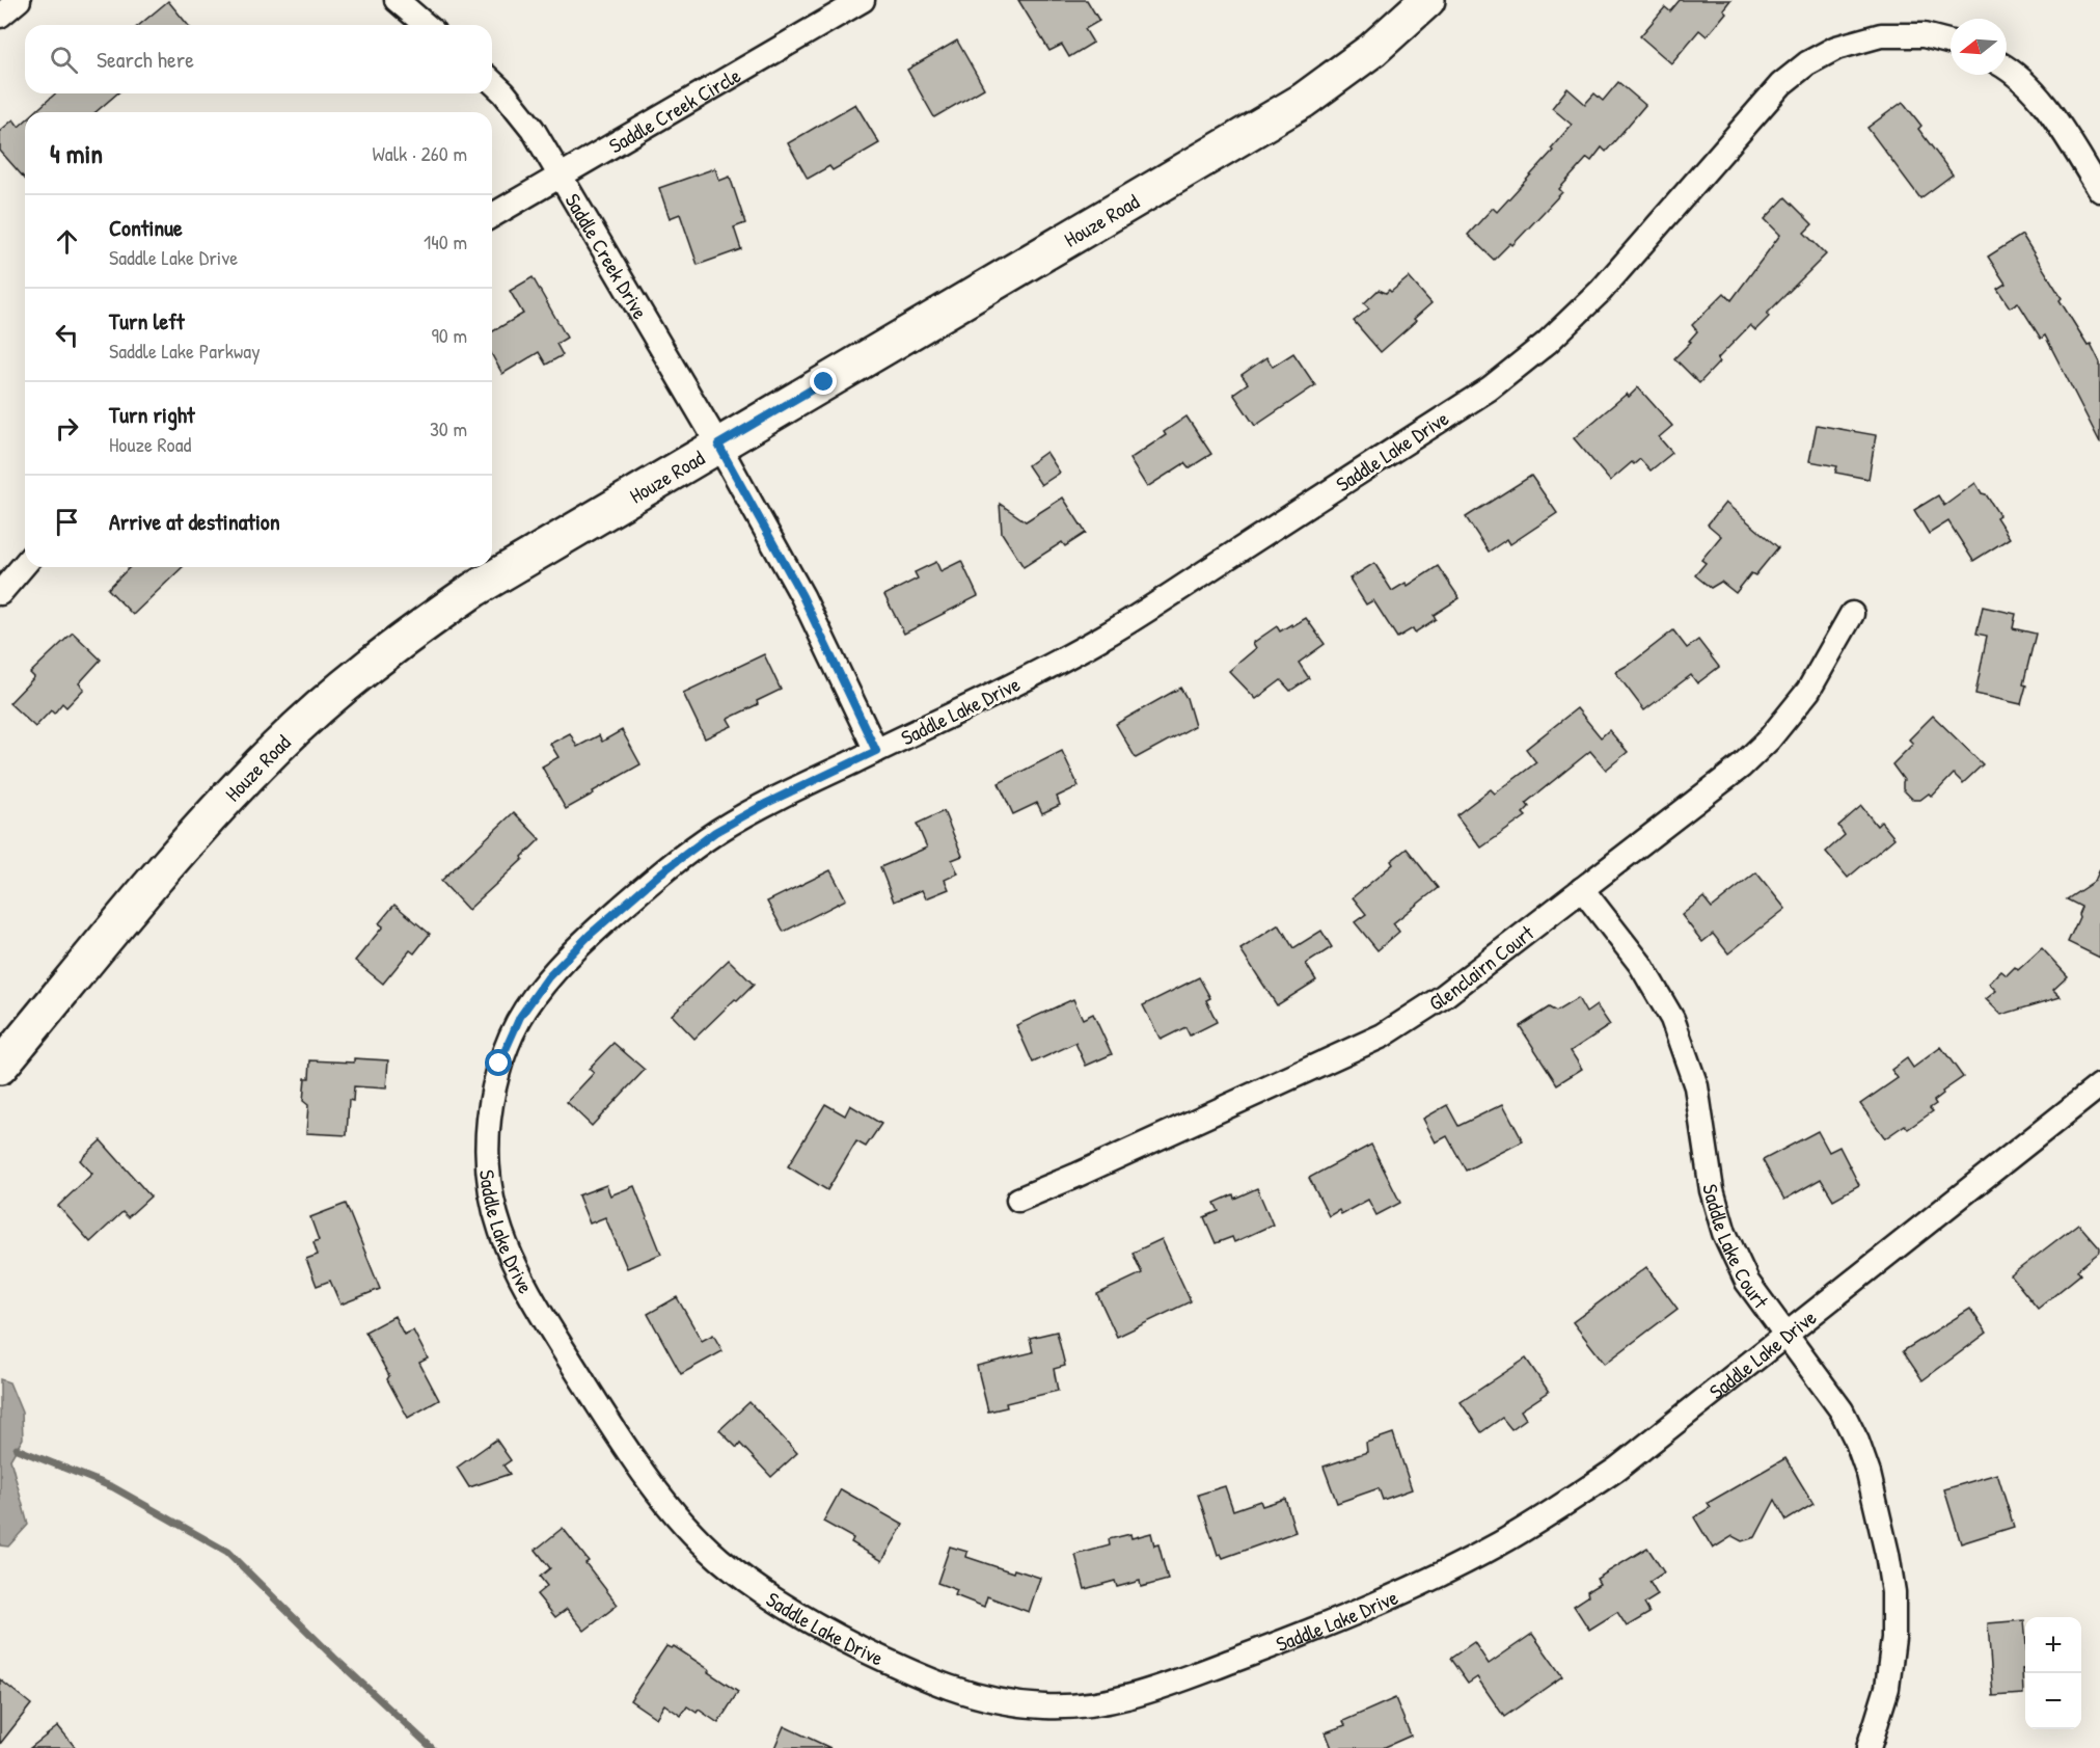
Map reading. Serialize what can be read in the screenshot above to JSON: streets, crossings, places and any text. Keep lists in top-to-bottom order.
{
  "streets": {
    "main road": ["Houze Road"],
    "street": [
      "Saddle Creek Circle",
      "Saddle Creek Drive",
      "Saddle Lake Drive",
      "Glenclairn Court",
      "Saddle Lake Court"
    ]
  },
  "crossings": [
    ["Saddle Creek Circle", "Saddle Creek Drive"],
    ["Houze Road", "Saddle Creek Drive"],
    ["Saddle Creek Drive", "Saddle Lake Drive"],
    ["Saddle Lake Drive", "Saddle Lake Court"],
    ["Glenclairn Court", "Saddle Lake Court"]
  ],
  "north": "left",
  "page": {
    "search": "Search here",
    "heading": ["4 min", "Walk · 260 m"],
    "list": [
      ["Continue", "Saddle Lake Drive", "140 m"],
      ["Turn left", "Saddle Lake Parkway", "90 m"],
      ["Turn right", "Houze Road", "30 m"],
      "Arrive at destination"
    ],
    "map_buttons": ["+", "−"]
  }
}
